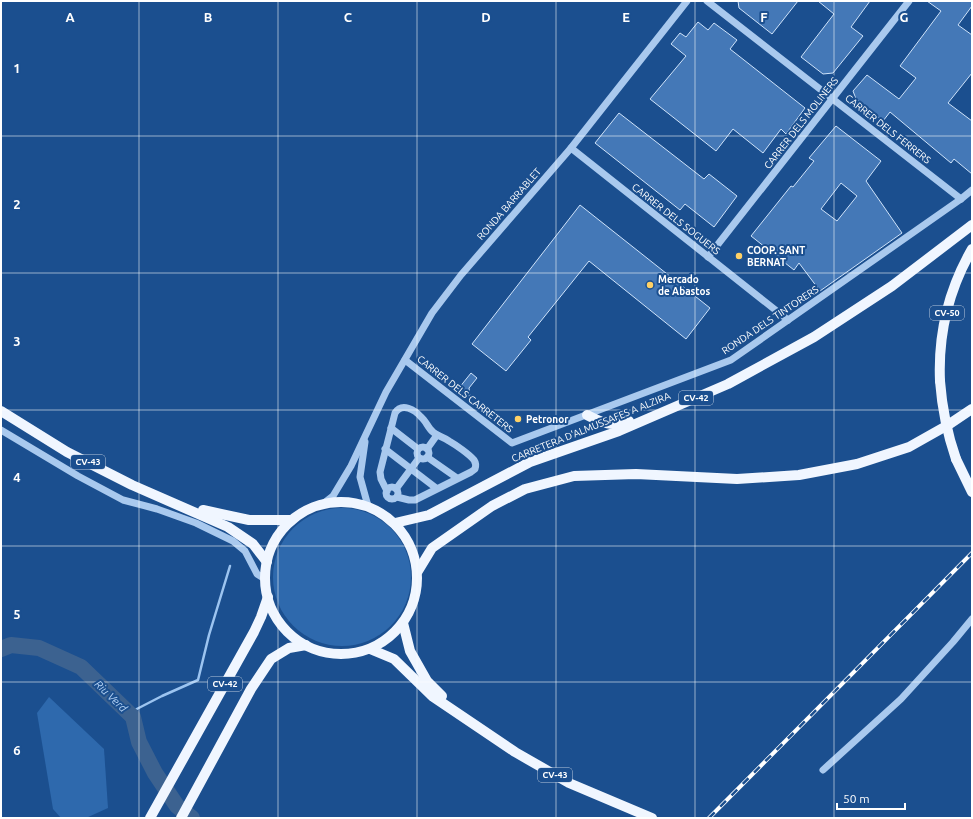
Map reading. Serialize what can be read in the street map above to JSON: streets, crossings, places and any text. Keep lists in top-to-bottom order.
{
  "streets": {
    "main road": [
      "CV-50",
      "CV-42",
      "CARRETERA D'ALMUSSAFES A ALZIRA",
      "CV-43"
    ],
    "street": [
      "CARRER DELS MOLINERS",
      "CARRER DELS FERRERS",
      "RONDA BARRABLET",
      "CARRER DELS SOGUERS",
      "RONDA DELS TINTORERS",
      "CARRER DELS CARRETERS"
    ]
  },
  "crossings": [
    ["CARRER DELS MOLINERS", "CARRER DELS FERRERS"],
    ["CARRER DELS MOLINERS", "CARRER DELS SOGUERS"],
    ["CARRER DELS FERRERS", "RONDA DELS TINTORERS"],
    ["RONDA BARRABLET", "CARRER DELS SOGUERS"],
    ["RONDA BARRABLET", "CARRER DELS CARRETERS"],
    ["CARRER DELS SOGUERS", "RONDA DELS TINTORERS"],
    ["RONDA DELS TINTORERS", "CARRER DELS CARRETERS"]
  ],
  "water": ["Riu Verd"],
  "places": ["COOP. SANT BERNAT", "Mercado de Abastos", "Petronor"],
  "scale_bar": "50 m",
  "grid": {
    "columns": [
      "A",
      "B",
      "C",
      "D",
      "E",
      "F",
      "G"
    ],
    "rows": [
      "1",
      "2",
      "3",
      "4",
      "5",
      "6"
    ]
  }
}
